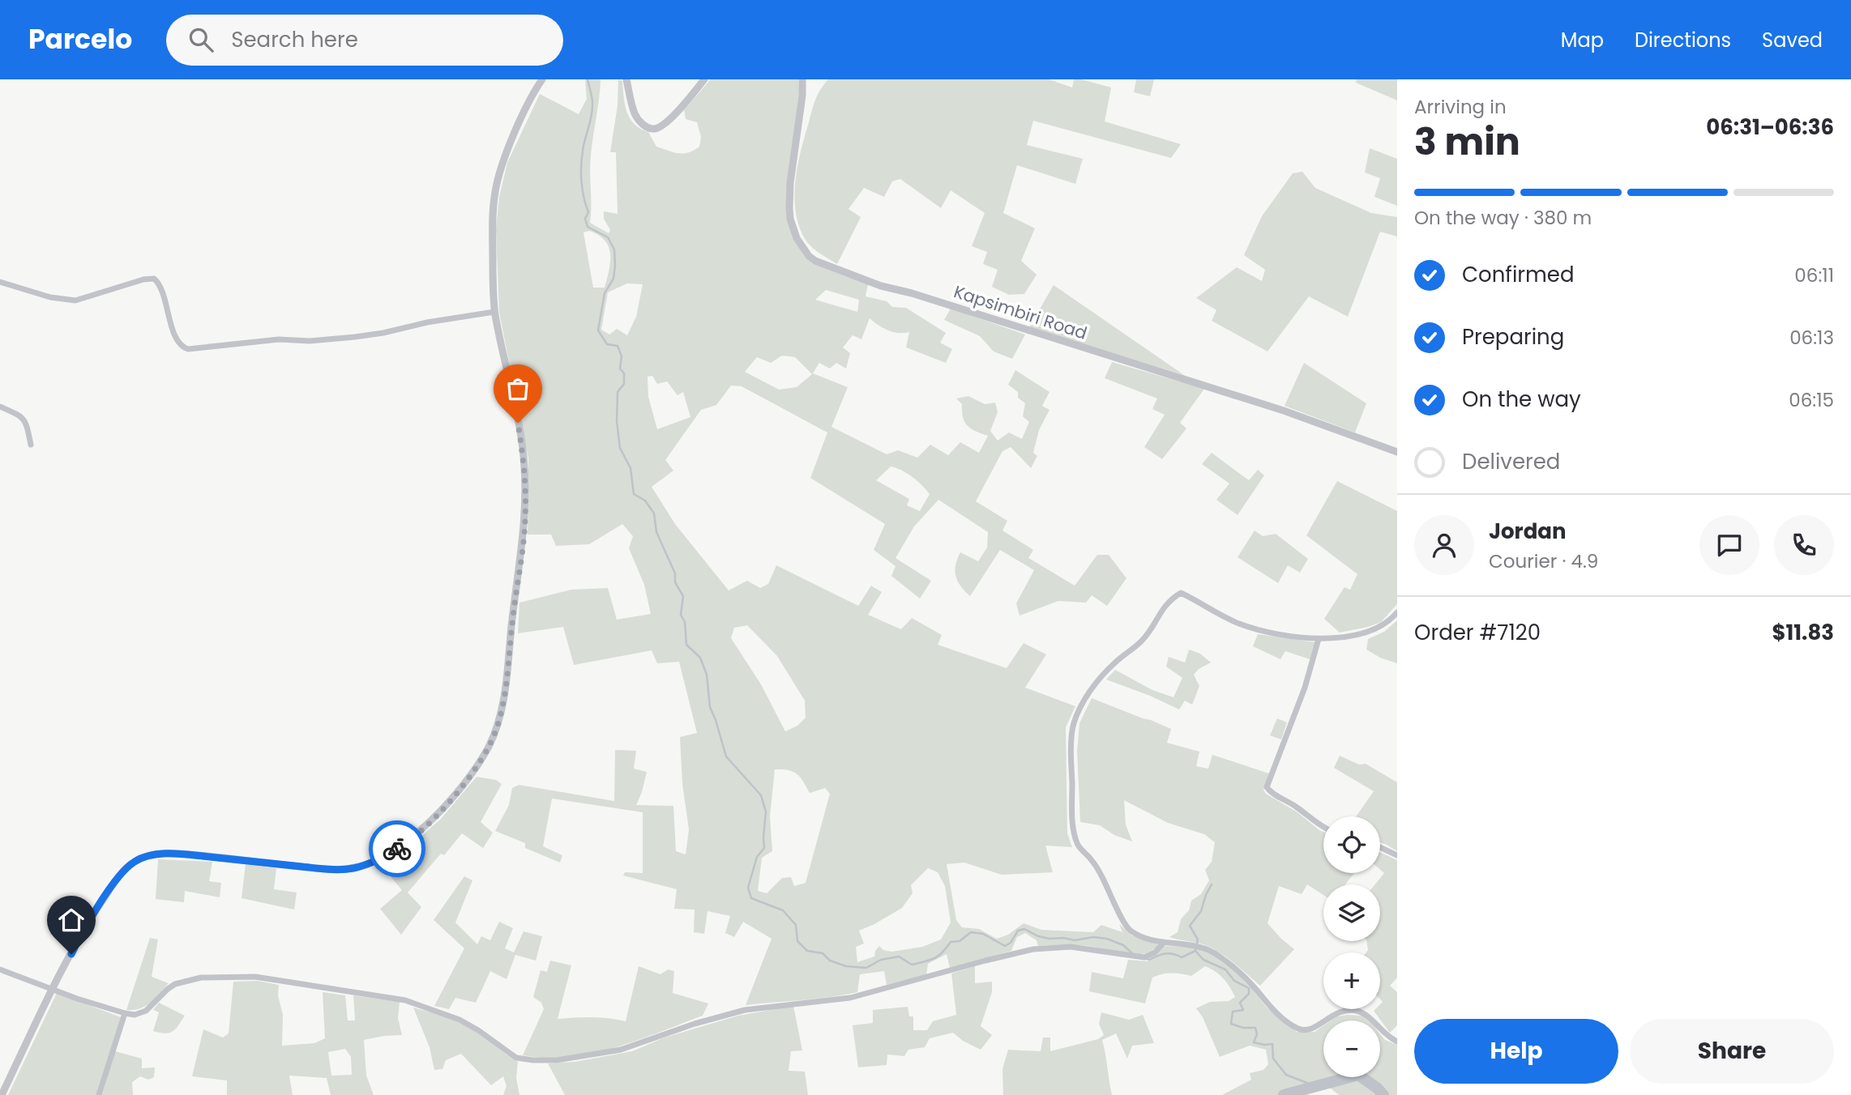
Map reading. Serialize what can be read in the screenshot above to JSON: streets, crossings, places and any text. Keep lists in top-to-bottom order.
{
  "streets": {
    "street": ["Kapsimbiri Road"]
  },
  "page": {
    "header": "Parcelo",
    "search": "Search here",
    "nav": ["Map", "Directions", "Saved"],
    "heading": ["3 min", "Arriving in", "06:31–06:36"],
    "panel": [
      "Jordan",
      "Courier · 4.9",
      "Order #7120",
      "$11.83"
    ],
    "bar": "On the way · 380 m",
    "list": [
      ["Confirmed", "06:11"],
      ["Preparing", "06:13"],
      ["On the way", "06:15"],
      "Delivered"
    ],
    "map_buttons": ["+", "−"],
    "buttons": ["Help", "Share"]
  }
}
